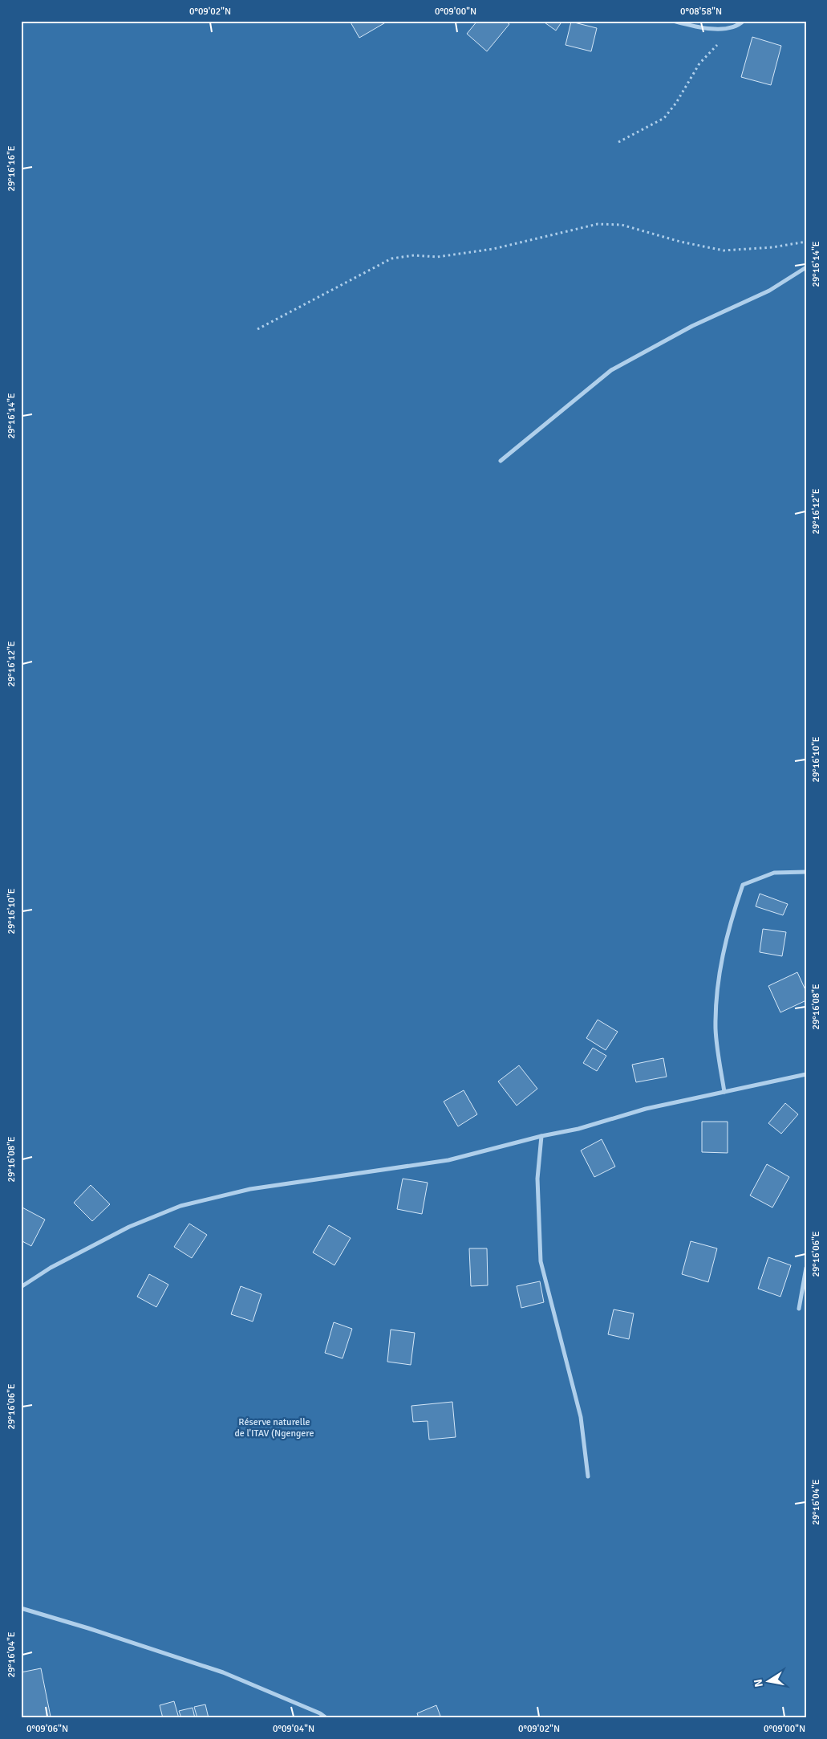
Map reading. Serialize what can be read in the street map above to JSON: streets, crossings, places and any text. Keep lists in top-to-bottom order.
{
  "parks": ["Réserve naturelle de l'ITAV (Ngengere"],
  "north": "left",
  "coordinates": [
    "0°09'02\"N",
    "0°09'00\"N",
    "0°08'58\"N",
    "29°16'16\"E",
    "29°16'14\"E",
    "29°16'12\"E",
    "29°16'10\"E",
    "29°16'08\"E",
    "29°16'06\"E",
    "29°16'04\"E",
    "0°09'06\"N",
    "0°09'04\"N"
  ]
}
